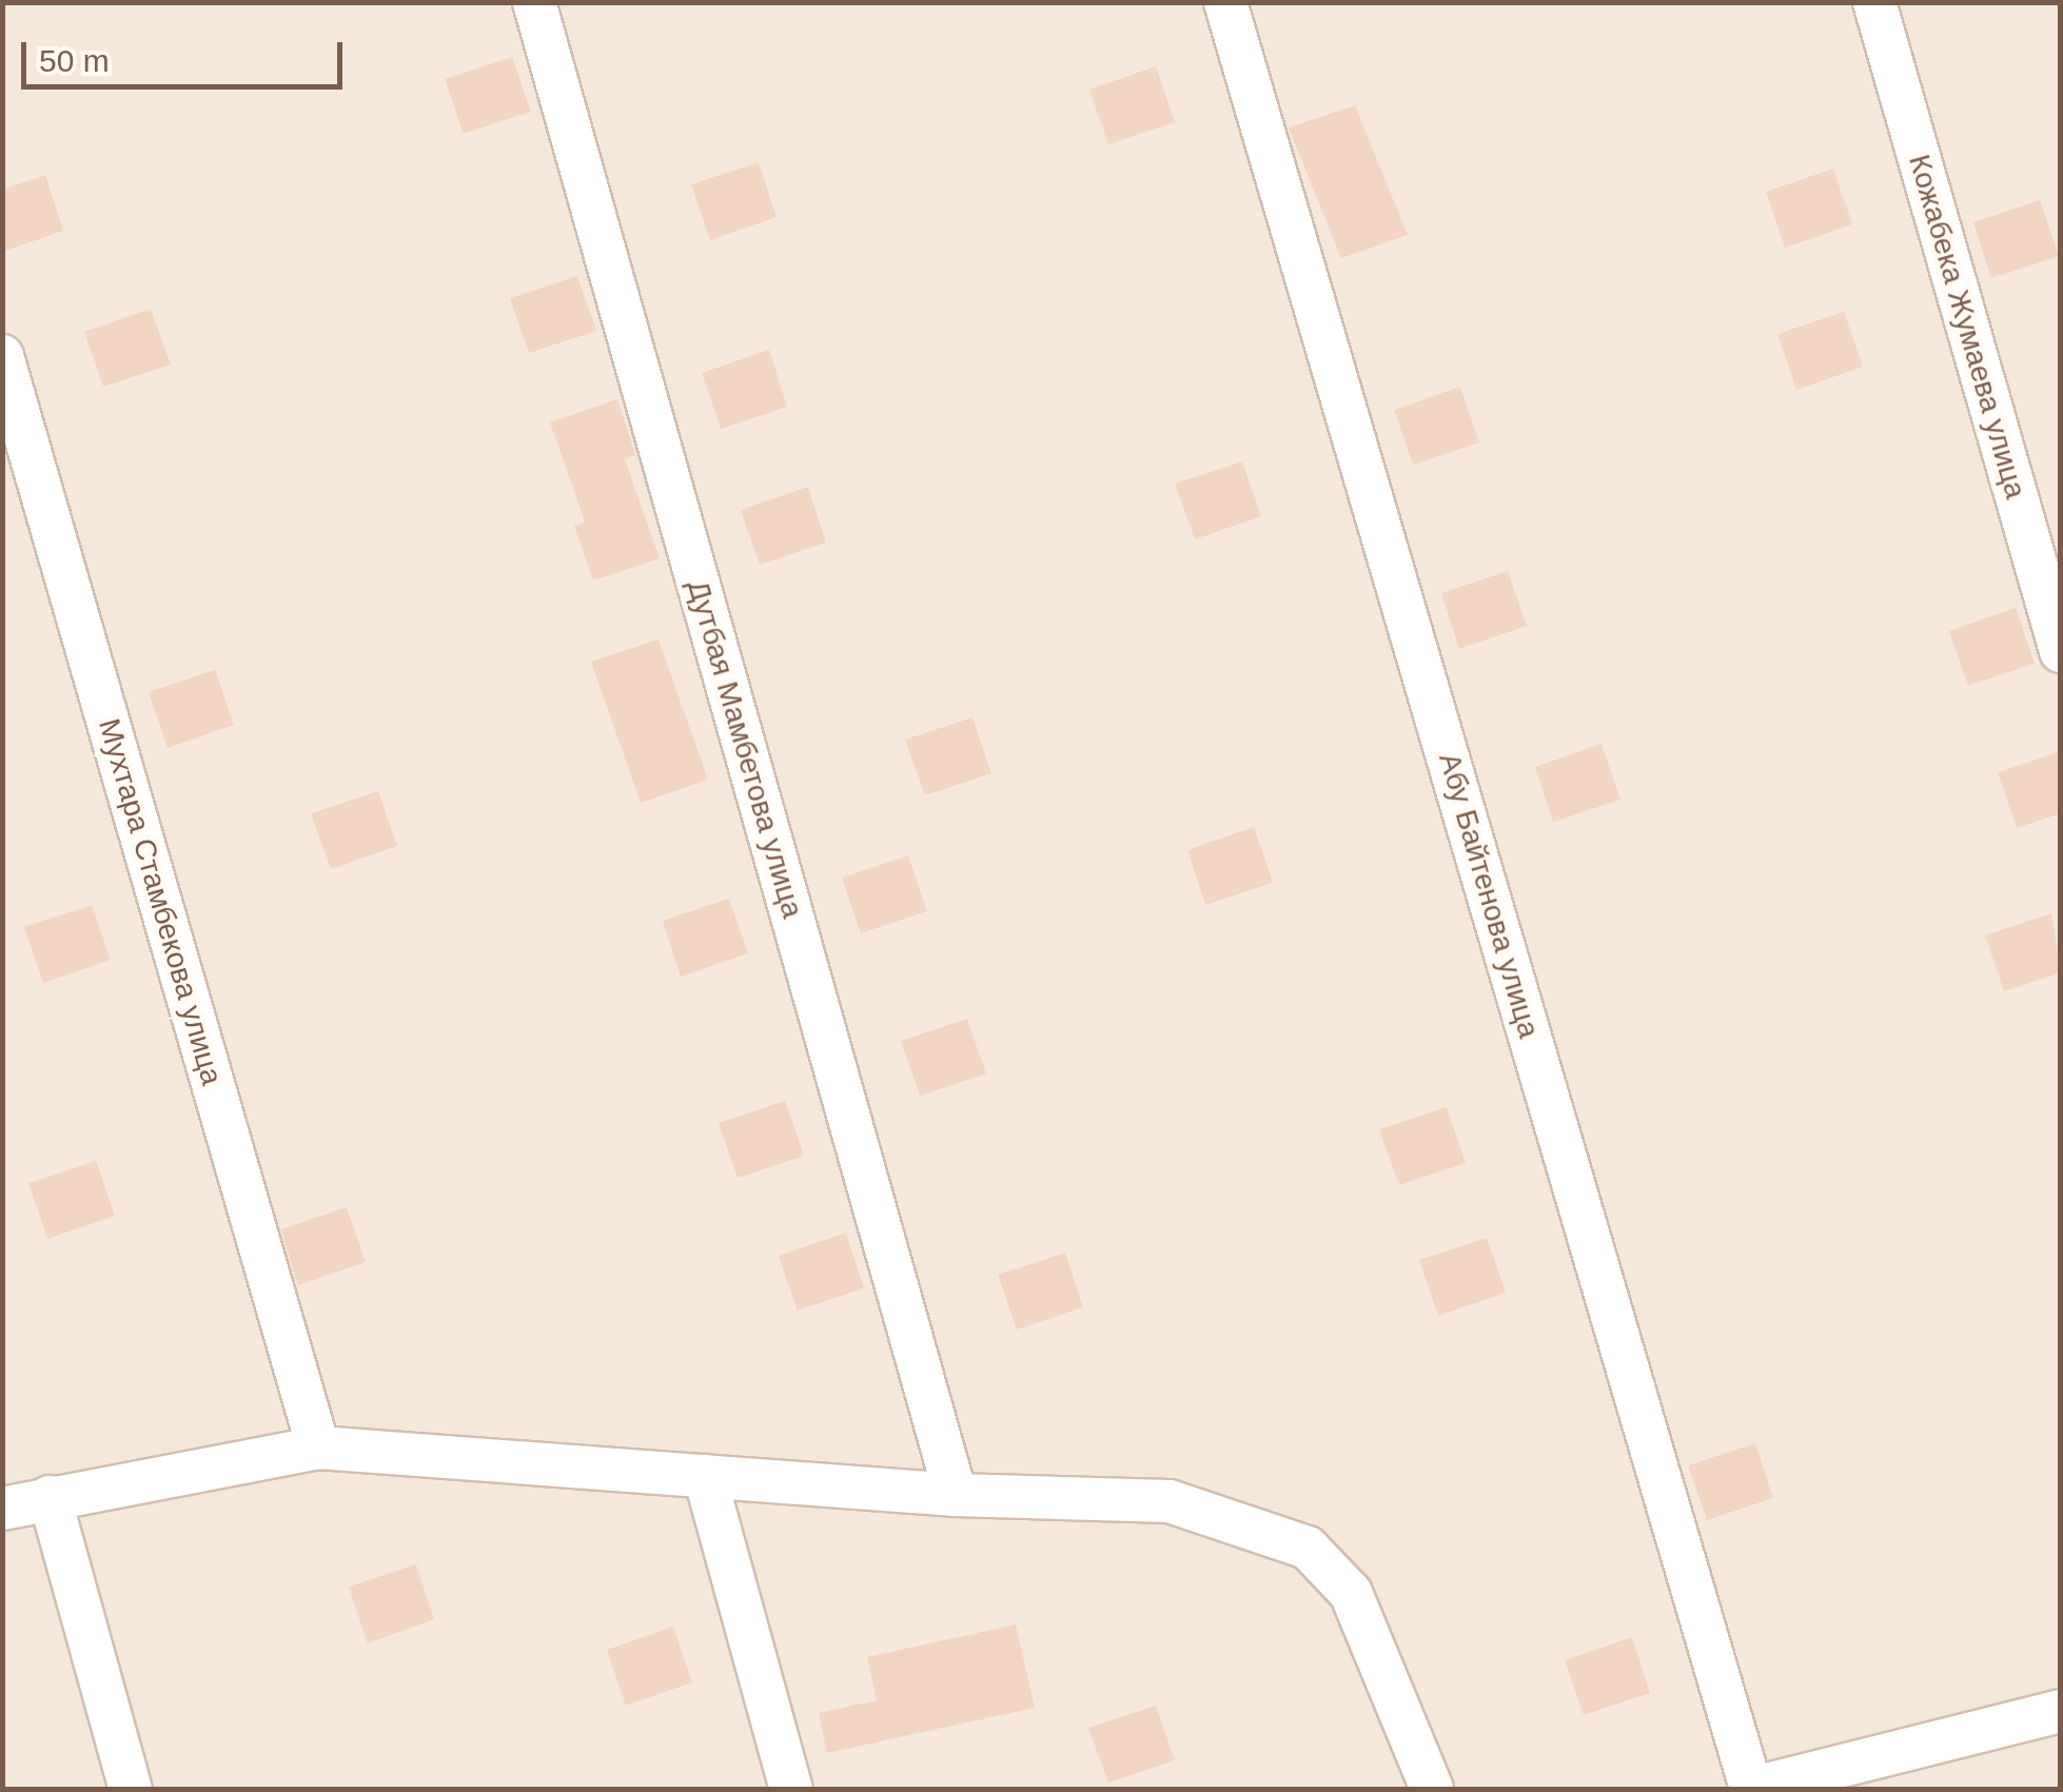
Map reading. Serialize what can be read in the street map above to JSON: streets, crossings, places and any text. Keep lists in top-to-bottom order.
{
  "streets": {
    "street": [
      "Кожабека Жумаева улица",
      "Дутбая Мамбетова улица",
      "Абу Байтенова улица",
      "Мухтара Стамбекова улица"
    ]
  },
  "scale_bar": "50 m"
}
